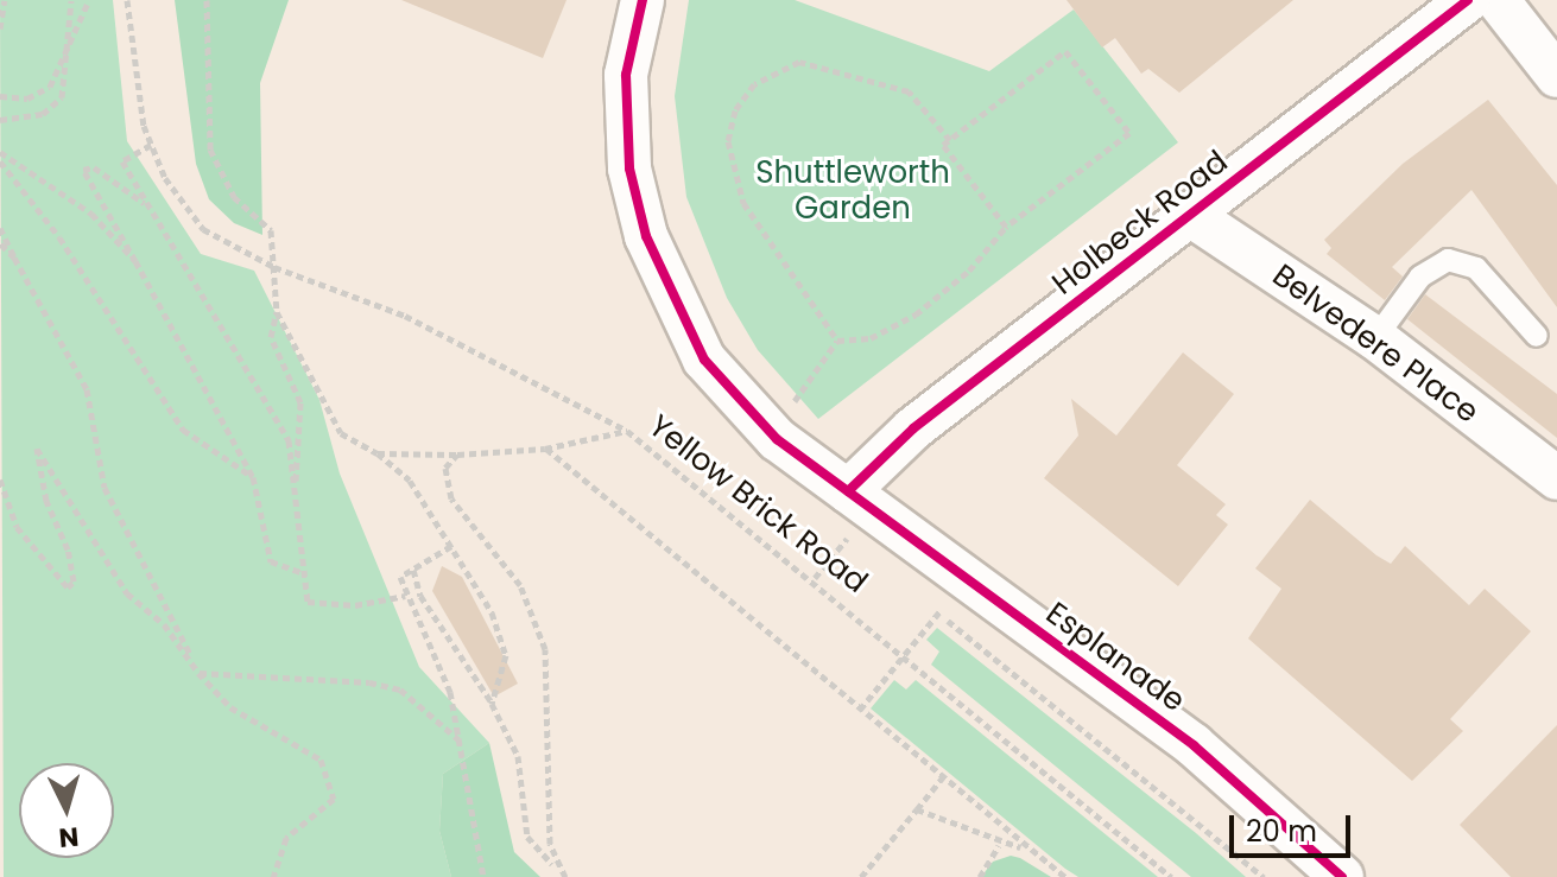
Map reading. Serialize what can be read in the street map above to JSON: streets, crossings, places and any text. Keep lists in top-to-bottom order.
{
  "streets": {
    "street": ["Holbeck Road", "Belvedere Place", "Esplanade"],
    "path": ["Yellow Brick Road"]
  },
  "crossings": [
    ["Holbeck Road", "Belvedere Place"],
    ["Holbeck Road", "Esplanade"]
  ],
  "parks": ["Shuttleworth Garden"],
  "scale_bar": "20 m",
  "north": "bottom"
}
